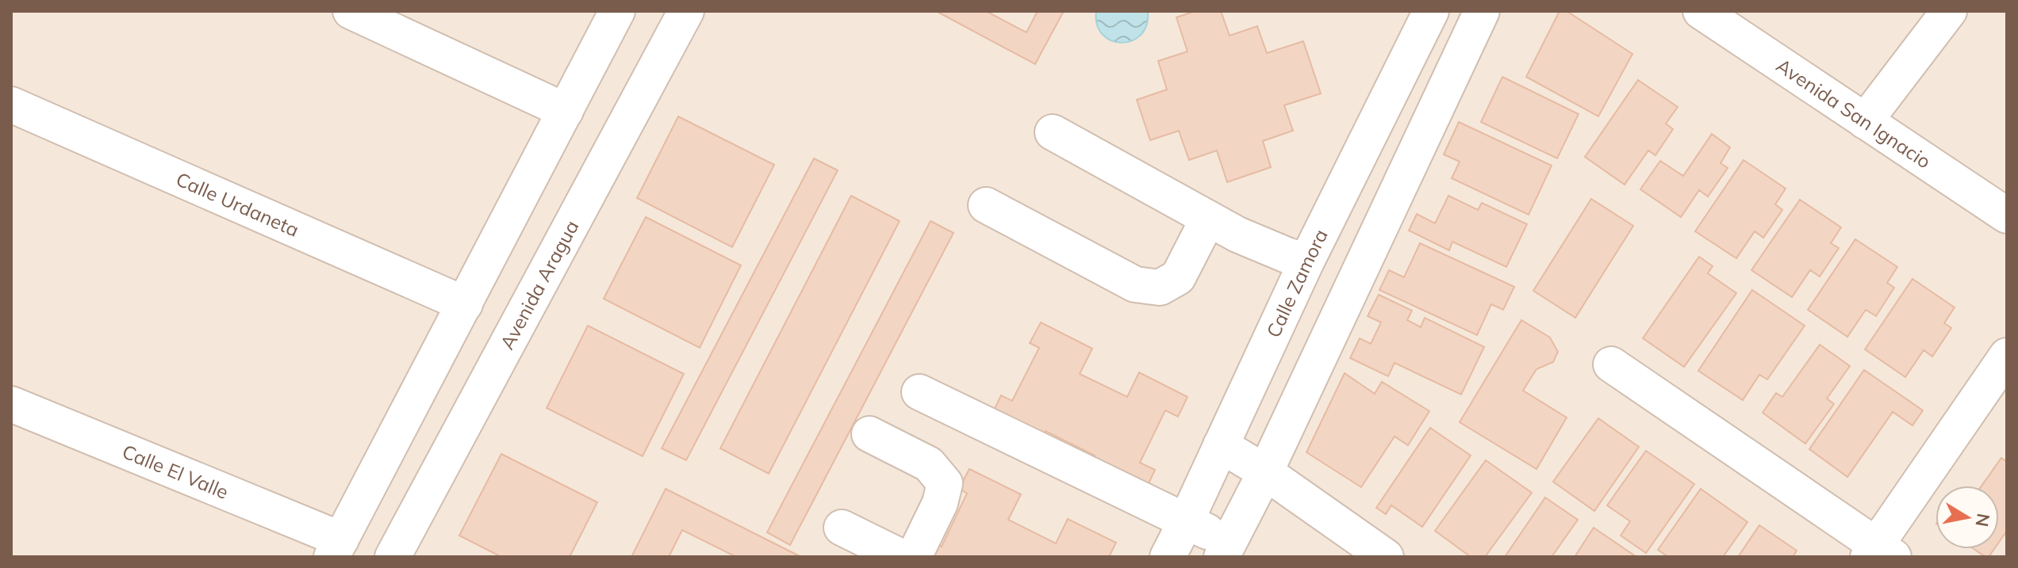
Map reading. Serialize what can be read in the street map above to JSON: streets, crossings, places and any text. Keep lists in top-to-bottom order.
{
  "streets": {
    "street": [
      "Avenida San Ignacio",
      "Calle Urdaneta",
      "Calle Zamora",
      "Avenida Aragua",
      "Calle El Valle"
    ]
  },
  "north": "right"
}
